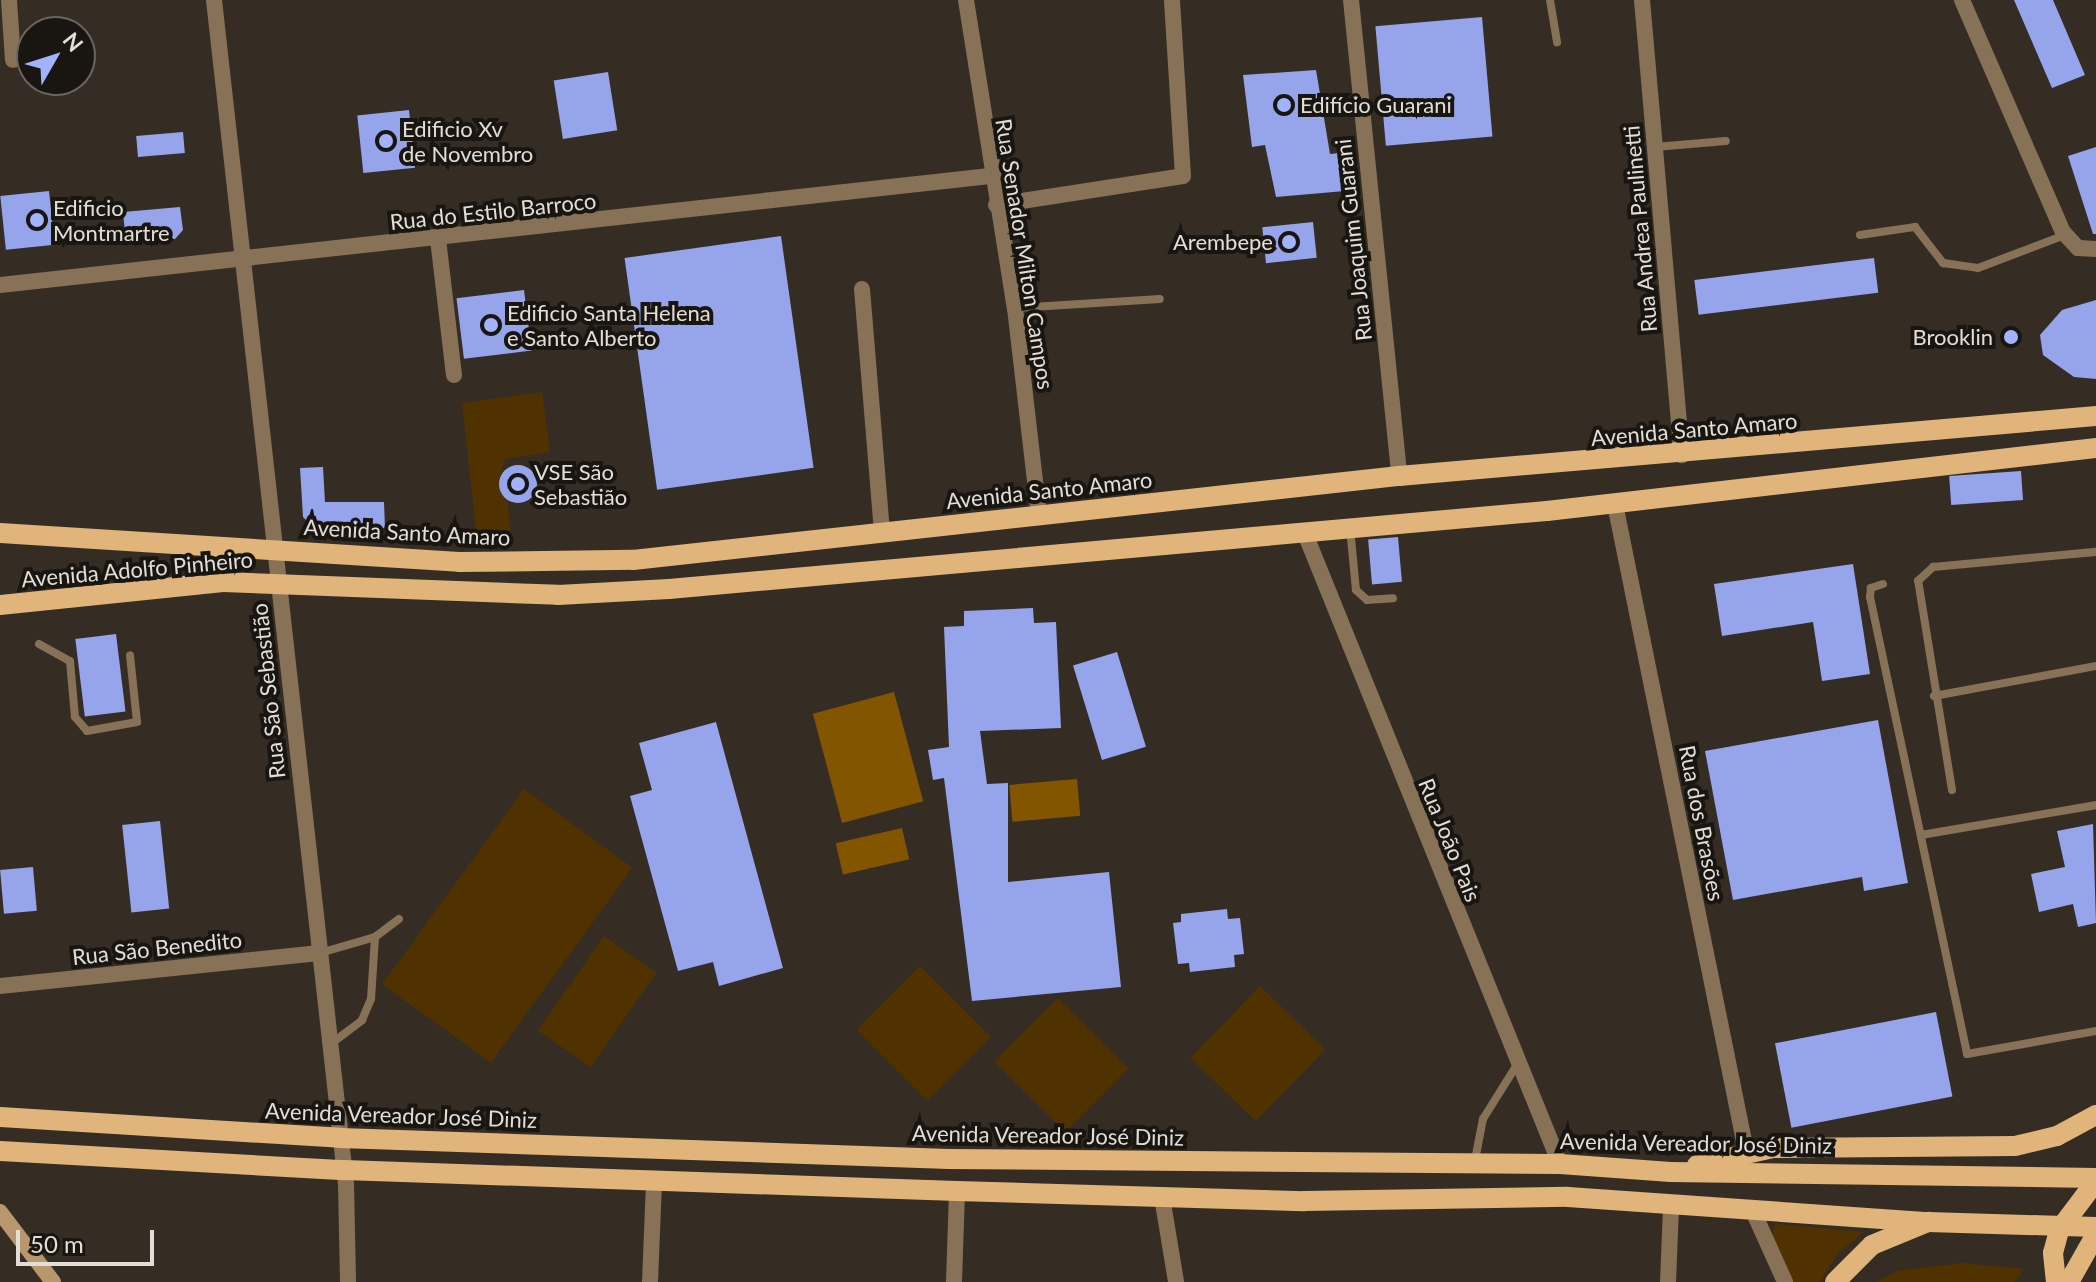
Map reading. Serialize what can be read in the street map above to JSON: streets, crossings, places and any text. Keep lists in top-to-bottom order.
{
  "streets": {
    "main road": ["Avenida Santo Amaro", "Avenida Adolfo Pinheiro", "Avenida Vereador José Diniz"],
    "street": [
      "Rua do Estilo Barroco",
      "Rua Andrea Paulinetti",
      "Rua Joaquim Guarani",
      "Rua Senador Milton Campos",
      "Rua São Sebastião",
      "Rua dos Brasões",
      "Rua João Pais",
      "Rua São Benedito"
    ]
  },
  "crossings": [
    ["Rua do Estilo Barroco", "Rua Senador Milton Campos"],
    ["Rua do Estilo Barroco", "Rua São Sebastião"],
    ["Rua Andrea Paulinetti", "Avenida Santo Amaro"],
    ["Rua Joaquim Guarani", "Avenida Santo Amaro"],
    ["Rua Senador Milton Campos", "Avenida Santo Amaro"],
    ["Avenida Santo Amaro", "Rua São Sebastião"],
    ["Avenida Adolfo Pinheiro", "Rua São Sebastião"],
    ["Rua São Sebastião", "Rua São Benedito"],
    ["Rua São Sebastião", "Avenida Vereador José Diniz"],
    ["Rua João Pais", "Avenida Vereador José Diniz"]
  ],
  "places": [
    "Edifício Guarani",
    "Edificio Xv de Novembro",
    "Edificio Montmartre",
    "Arembepe",
    "Edificio Santa Helena e Santo Alberto",
    "Brooklin",
    "VSE São Sebastião"
  ],
  "scale_bar": "50 m",
  "north": "top right"
}
